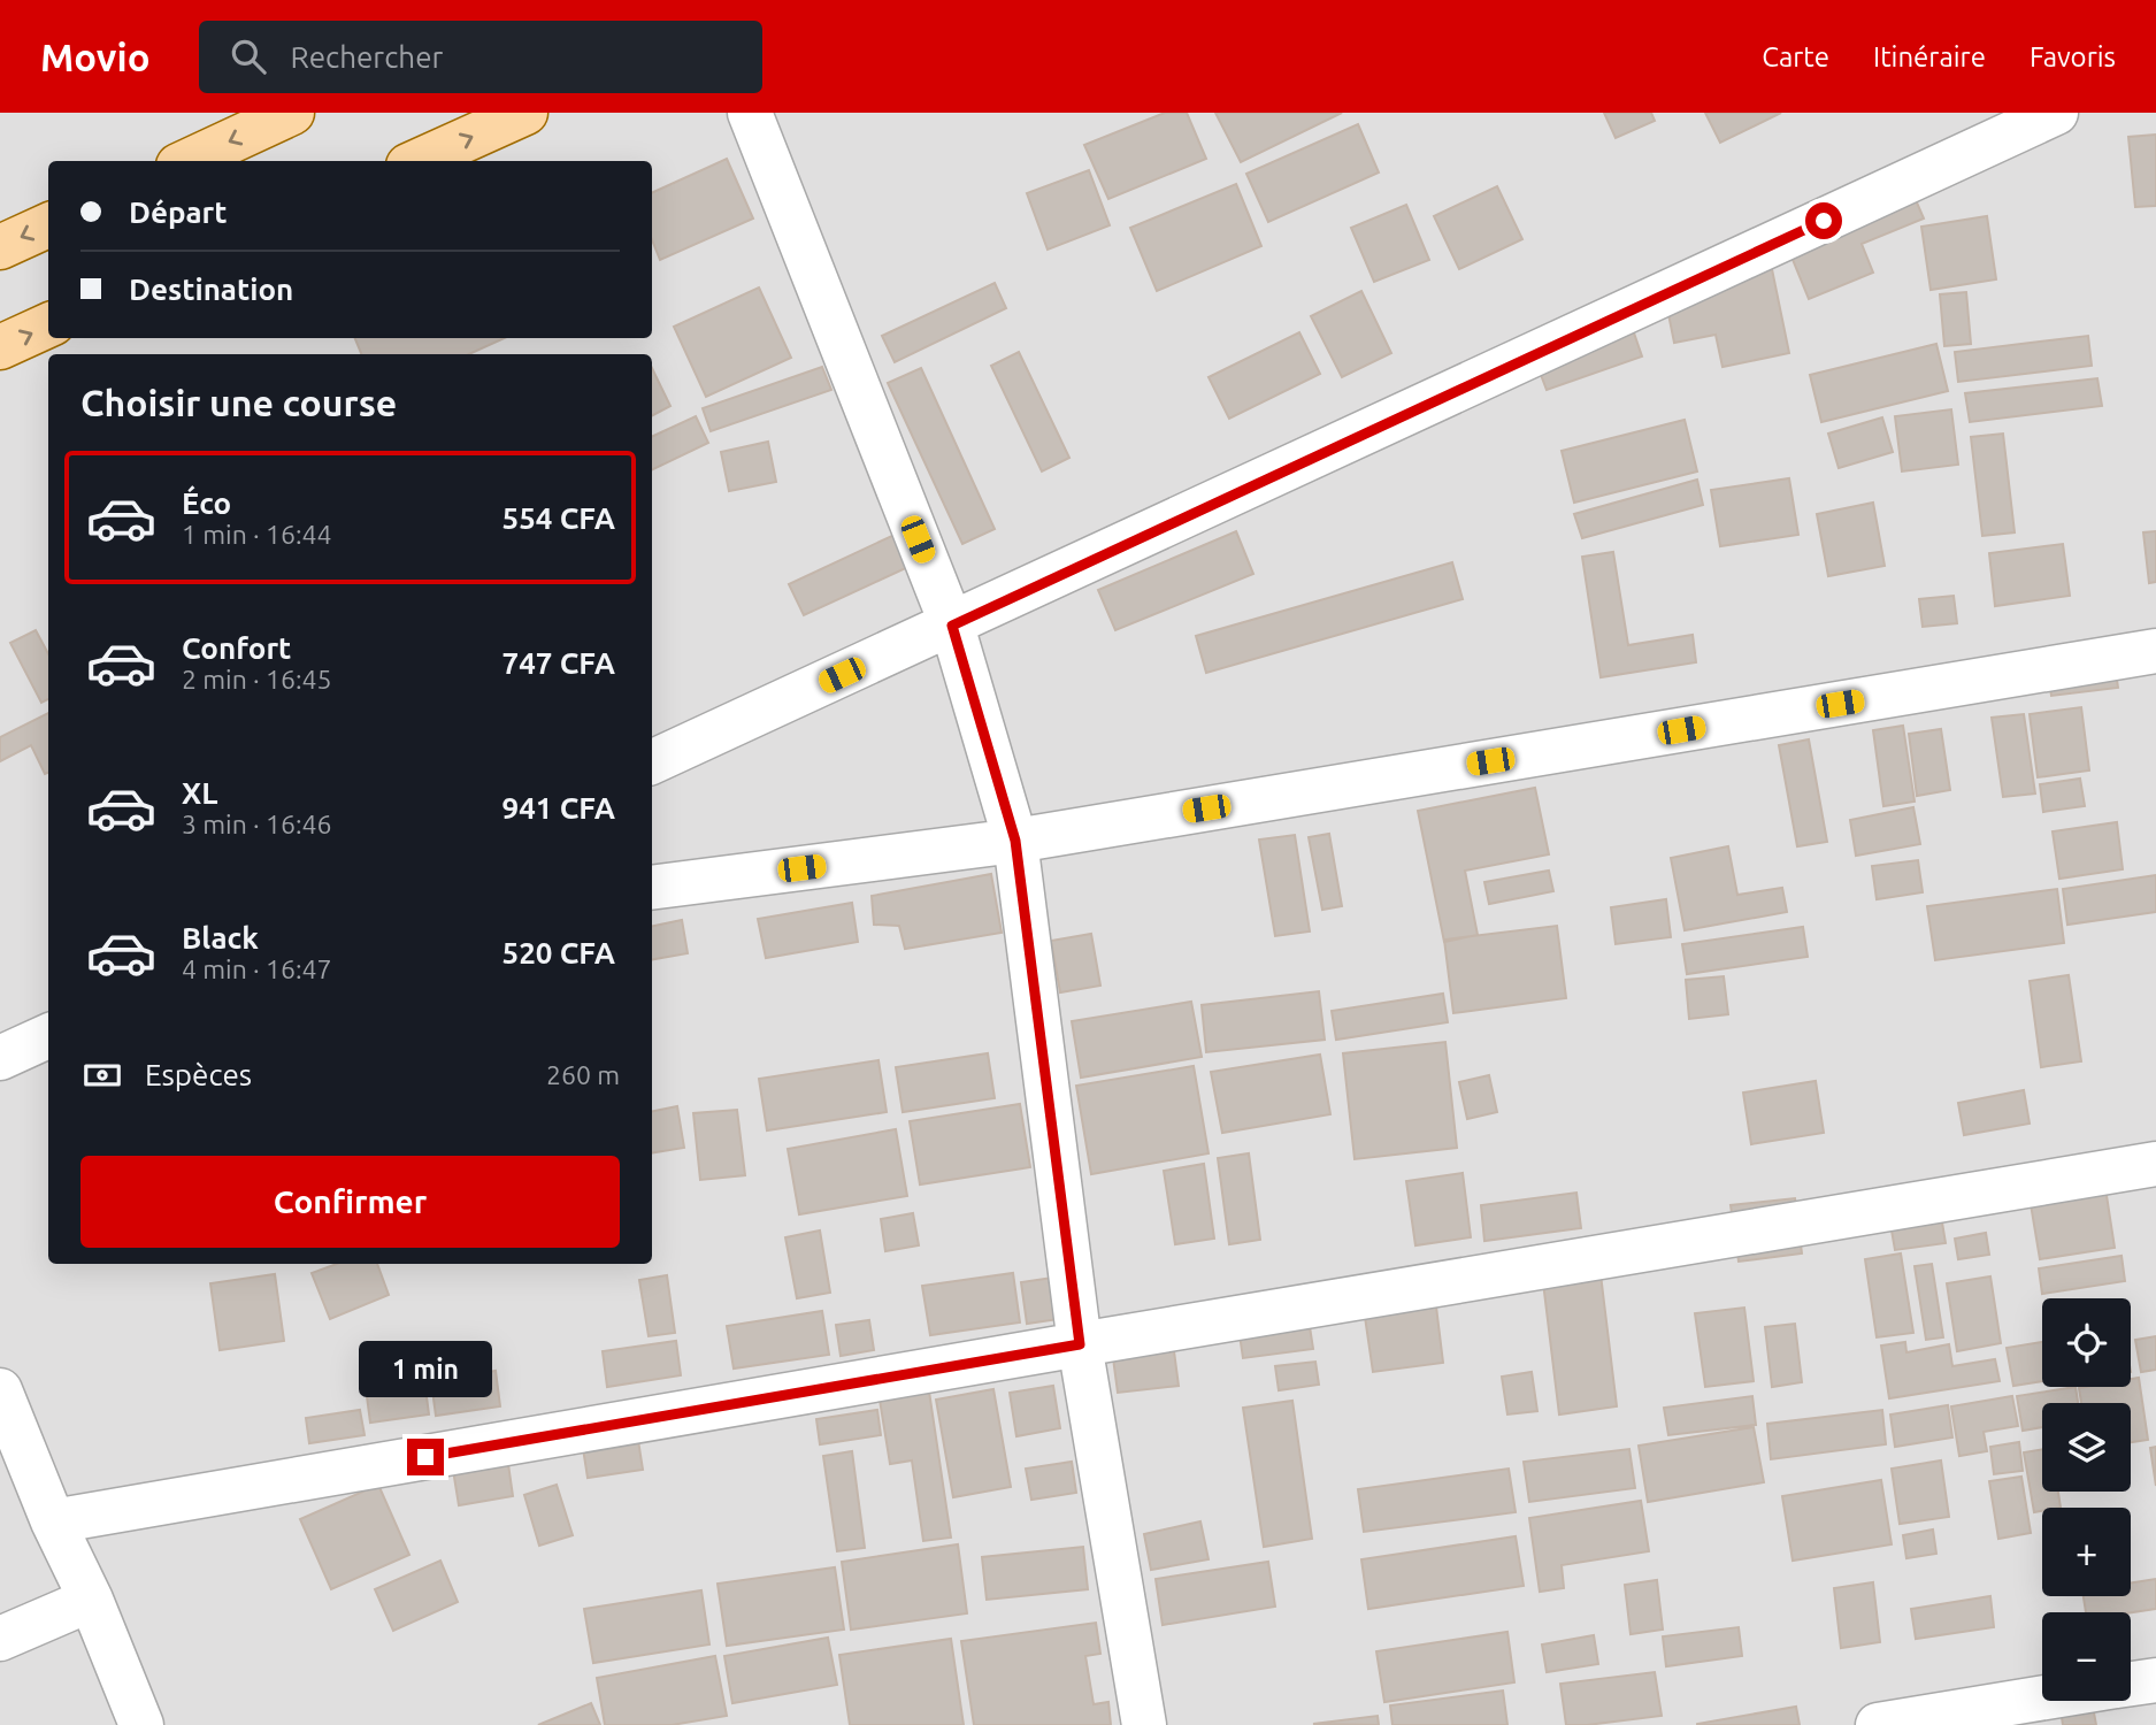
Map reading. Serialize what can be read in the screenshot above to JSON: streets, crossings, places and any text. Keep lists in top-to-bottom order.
{
  "page": {
    "header": "Movio",
    "search": "Rechercher",
    "nav": ["Carte", "Itinéraire", "Favoris"],
    "banner": ["Départ", "Destination"],
    "heading": "Choisir une course",
    "list": [
      {
        "name": "Éco",
        "note": "1 min · 16:44",
        "value": "554 CFA"
      },
      {
        "name": "Confort",
        "note": "2 min · 16:45",
        "value": "747 CFA"
      },
      {
        "name": "XL",
        "note": "3 min · 16:46",
        "value": "941 CFA"
      },
      {
        "name": "Black",
        "note": "4 min · 16:47",
        "value": "520 CFA"
      }
    ],
    "pay": ["Espèces", "260 m"],
    "buttons": "Confirmer",
    "map_buttons": ["+", "−"],
    "bubble": "1 min"
  }
}
